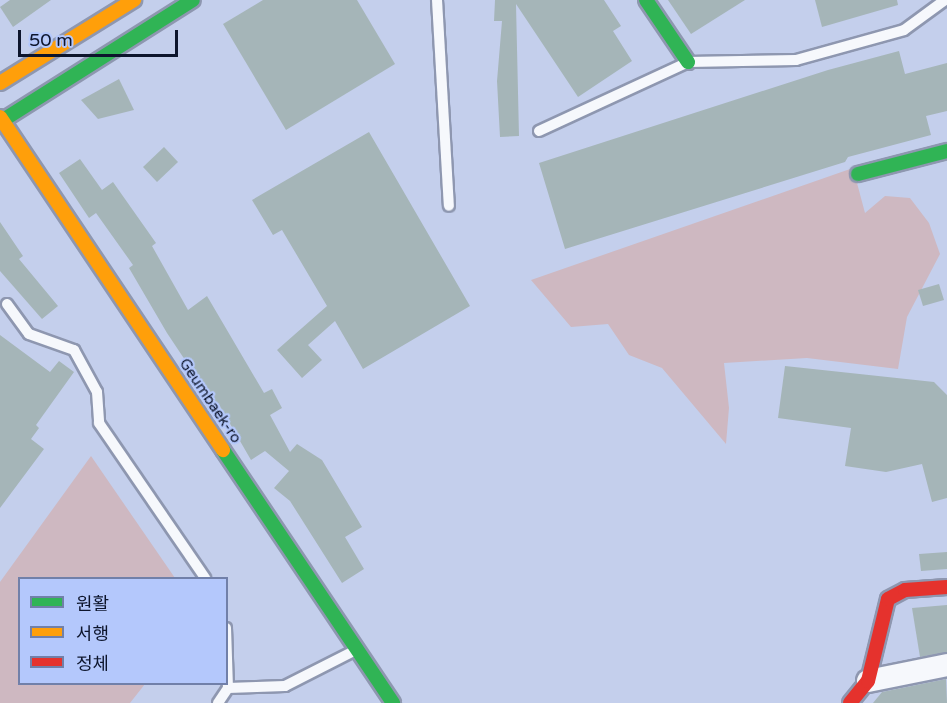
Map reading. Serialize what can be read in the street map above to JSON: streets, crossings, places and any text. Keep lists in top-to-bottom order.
{
  "streets": {
    "street": ["Geumbaek-ro"]
  },
  "legend": ["원활", "서행", "정체"],
  "scale_bar": "50 m"
}
